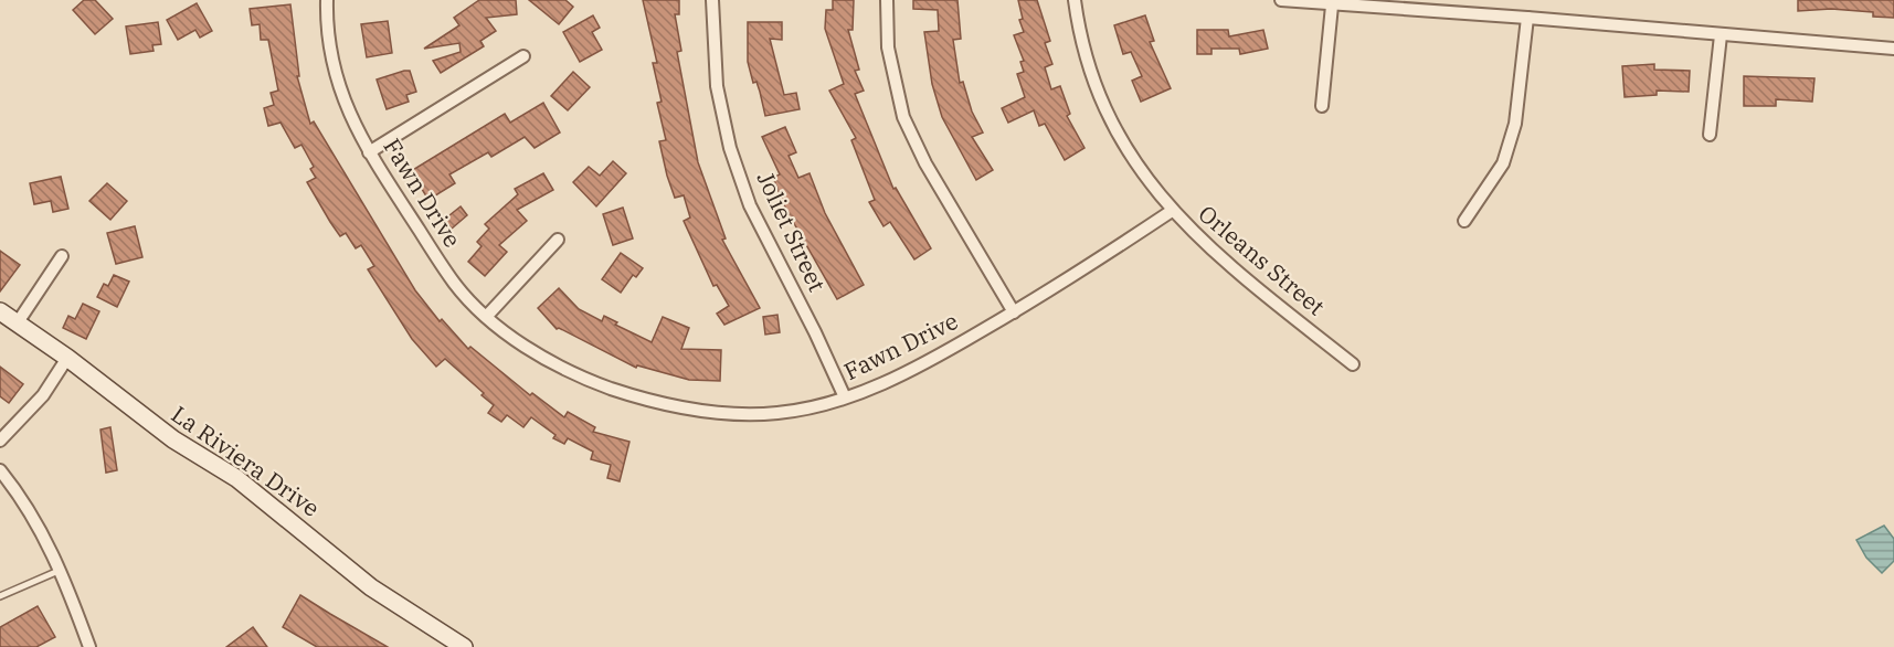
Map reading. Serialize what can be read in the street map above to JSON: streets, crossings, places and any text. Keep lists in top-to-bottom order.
{
  "streets": {
    "street": [
      "Fawn Drive",
      "Joliet Street",
      "Orleans Street",
      "La Riviera Drive"
    ]
  },
  "crossings": [
    ["Fawn Drive", "Joliet Street"],
    ["Fawn Drive", "Orleans Street"]
  ]
}
